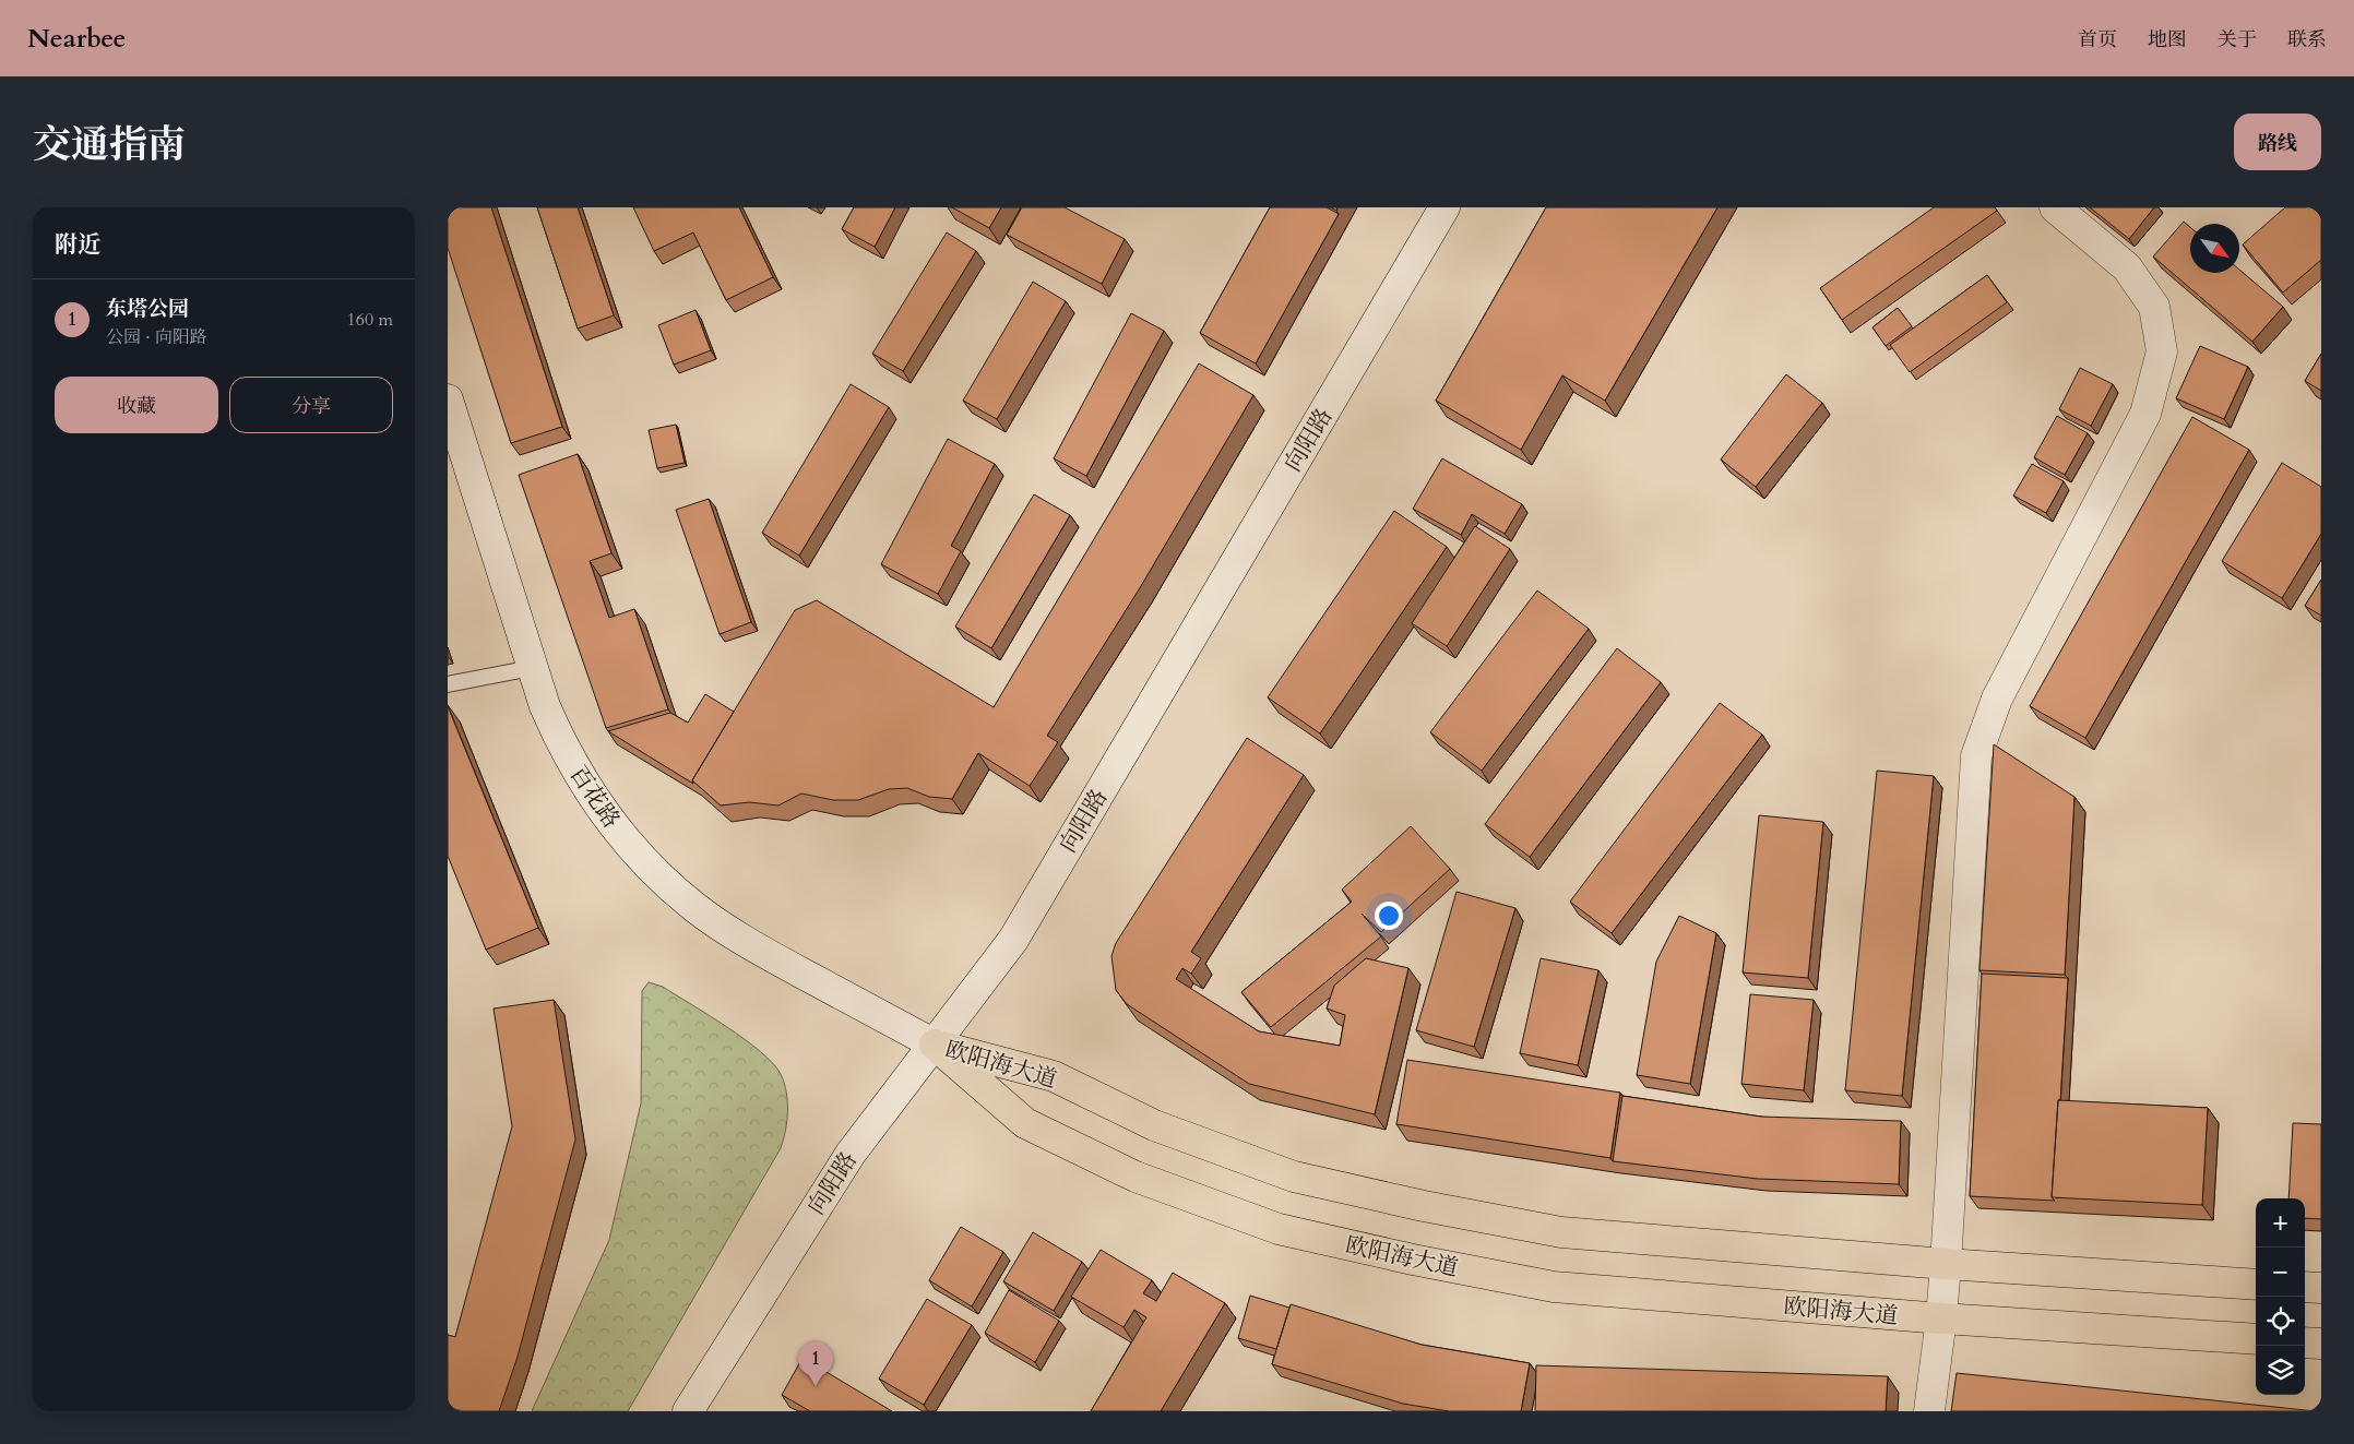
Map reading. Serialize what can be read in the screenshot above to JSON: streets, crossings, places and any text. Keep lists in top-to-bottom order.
{
  "streets": {
    "main road": ["向阳路", "百花路", "欧阳海大道"]
  },
  "crossings": [
    ["向阳路", "百花路"],
    ["向阳路", "欧阳海大道"],
    ["百花路", "欧阳海大道"]
  ],
  "north": "bottom right",
  "page": {
    "header": "Nearbee",
    "nav": [
      "首页",
      "地图",
      "关于",
      "联系"
    ],
    "title": "交通指南",
    "buttons": [
      "路线",
      ["收藏", "分享"]
    ],
    "heading": "附近",
    "list": [
      {
        "mark": "1",
        "name": "东塔公园",
        "note": "公园 · 向阳路",
        "value": "160 m"
      }
    ],
    "map_buttons": ["+", "−"],
    "pins": "1"
  }
}
